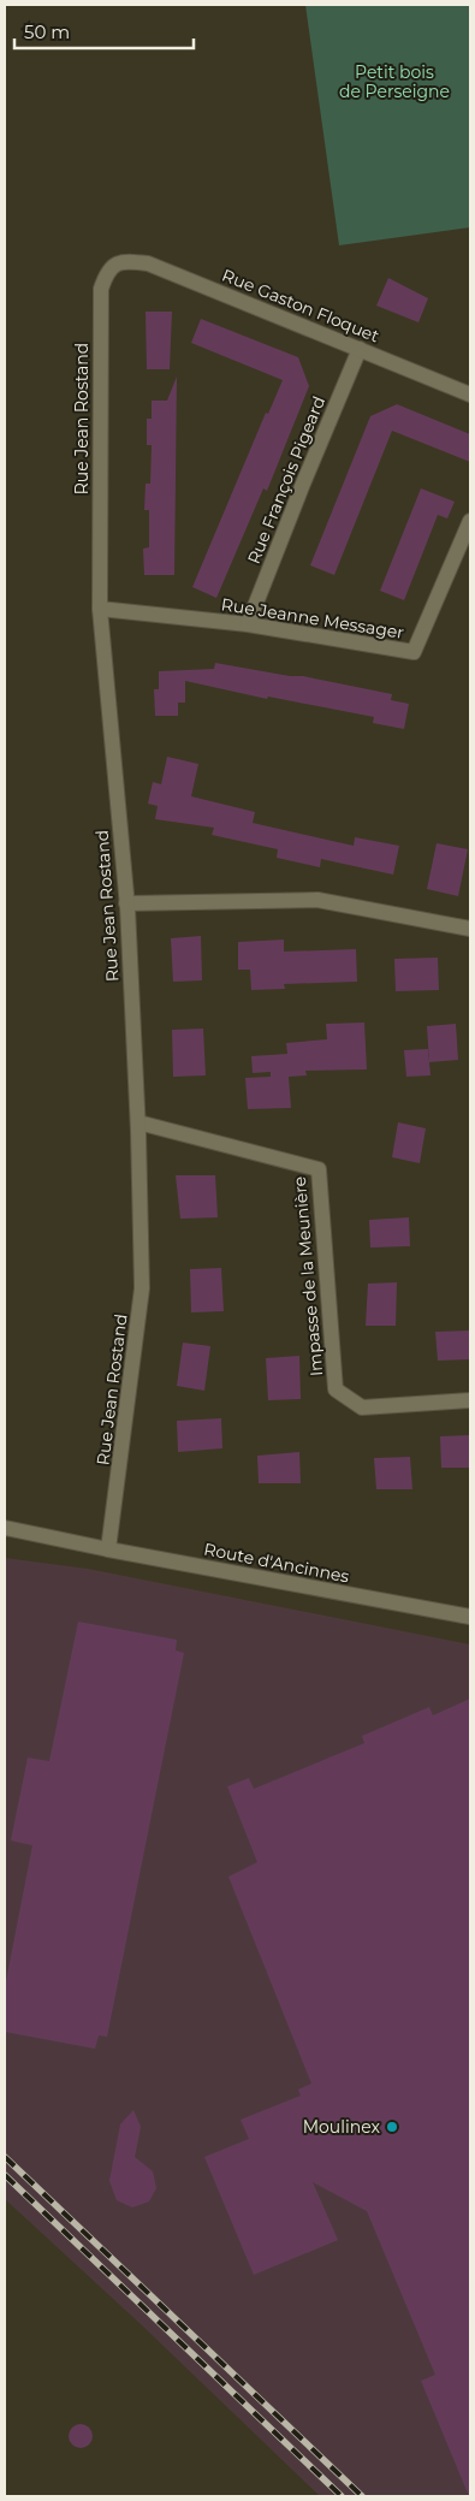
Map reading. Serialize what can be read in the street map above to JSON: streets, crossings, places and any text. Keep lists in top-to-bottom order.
{
  "streets": {
    "street": [
      "Rue Gaston Floquet",
      "Rue Jean Rostand",
      "Rue François Pigeard",
      "Rue Jeanne Messager",
      "Impasse de la Meunière",
      "Route d'Ancinnes"
    ]
  },
  "crossings": [
    ["Rue Gaston Floquet", "Rue Jean Rostand"],
    ["Rue Gaston Floquet", "Rue François Pigeard"],
    ["Rue Jean Rostand", "Rue Jeanne Messager"],
    ["Rue Jean Rostand", "Impasse de la Meunière"],
    ["Rue Jean Rostand", "Route d'Ancinnes"],
    ["Rue François Pigeard", "Rue Jeanne Messager"]
  ],
  "parks": ["Petit bois de Perseigne"],
  "places": ["Moulinex"],
  "scale_bar": "50 m"
}
